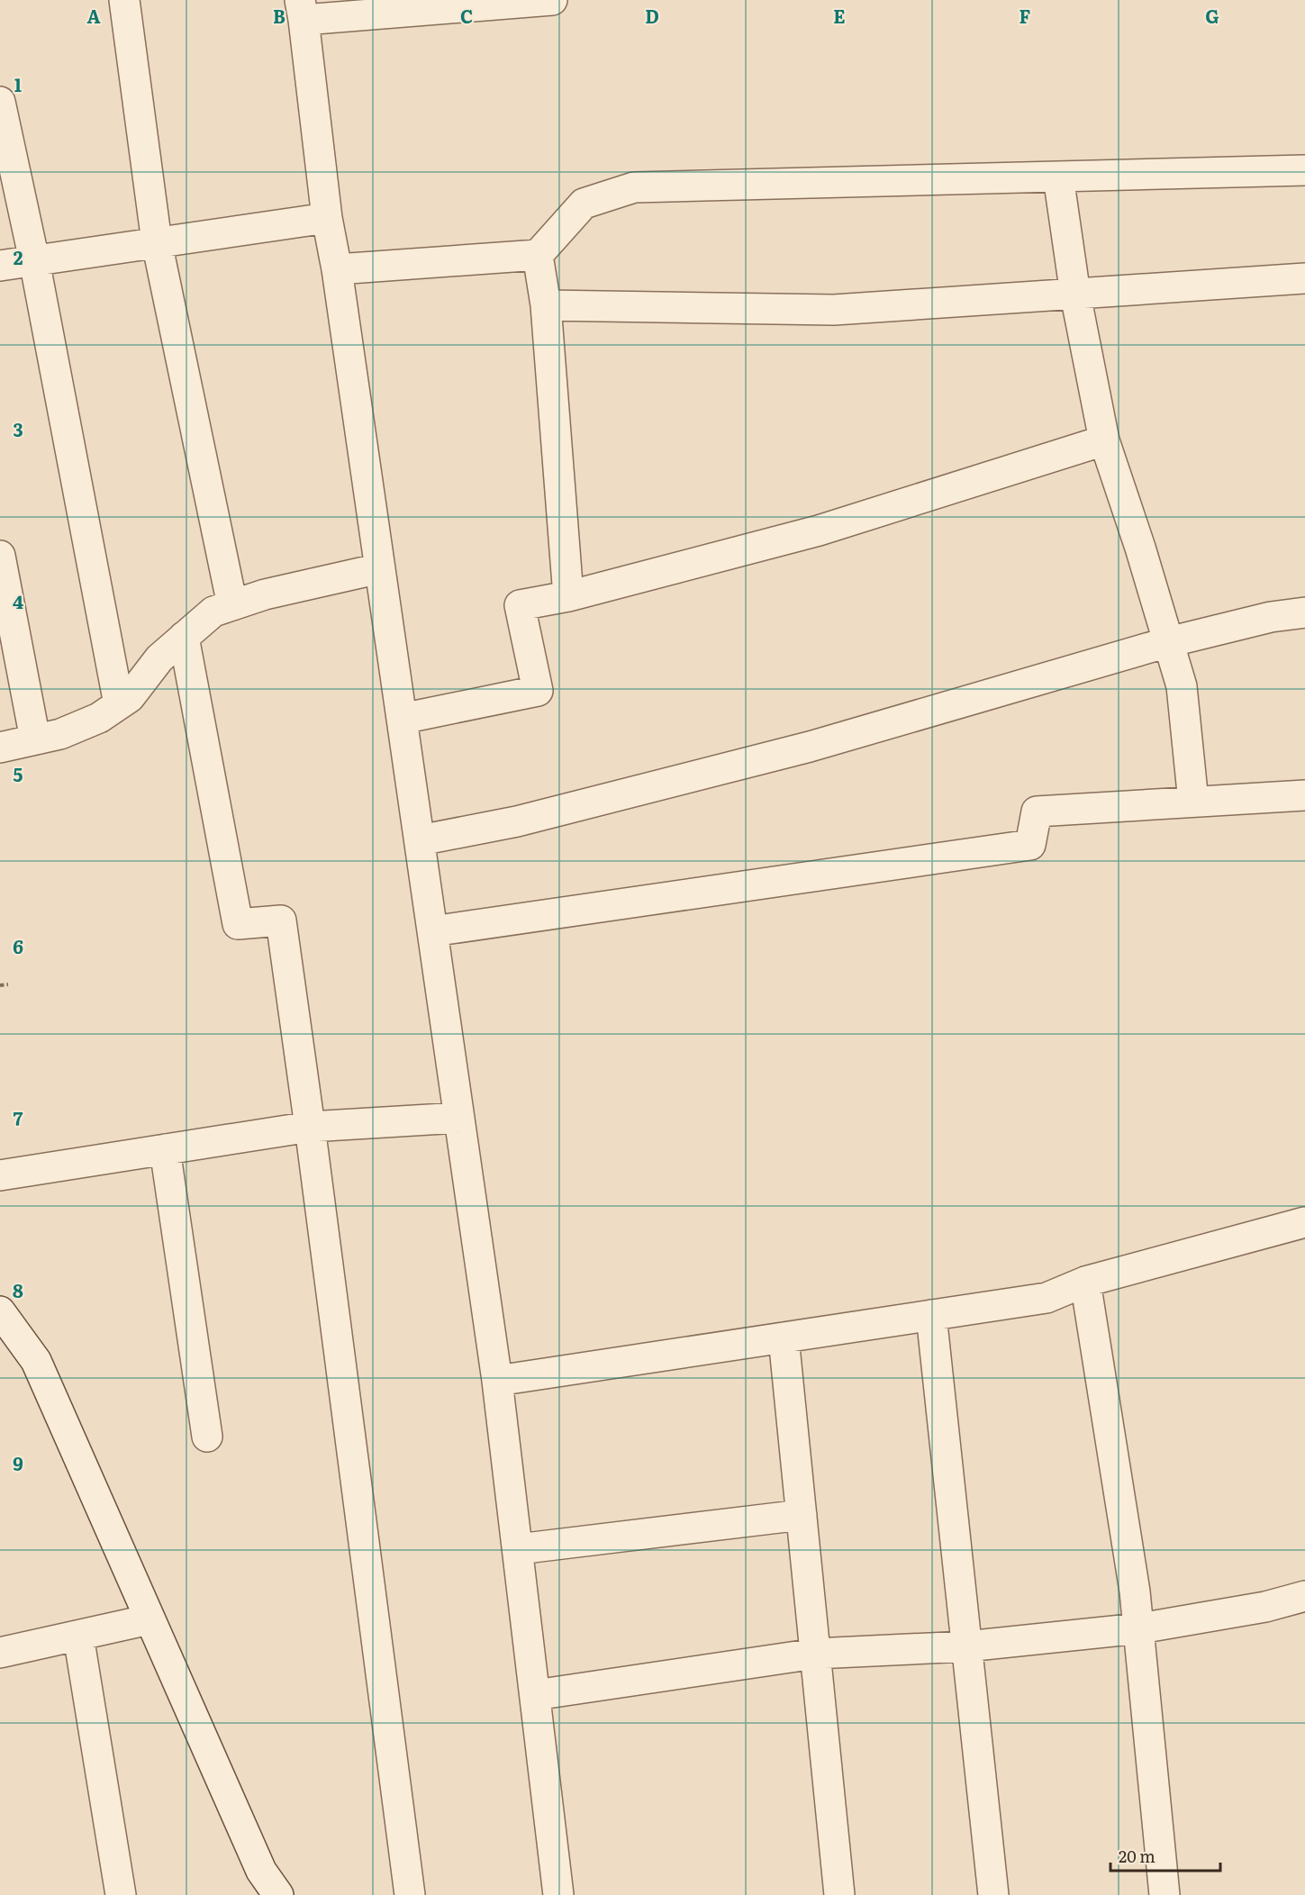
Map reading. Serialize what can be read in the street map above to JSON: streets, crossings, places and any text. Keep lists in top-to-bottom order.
{
  "scale_bar": "20 m",
  "grid": {
    "columns": [
      "A",
      "B",
      "C",
      "D",
      "E",
      "F",
      "G"
    ],
    "rows": [
      "1",
      "2",
      "3",
      "4",
      "5",
      "6",
      "7",
      "8",
      "9"
    ]
  }
}
